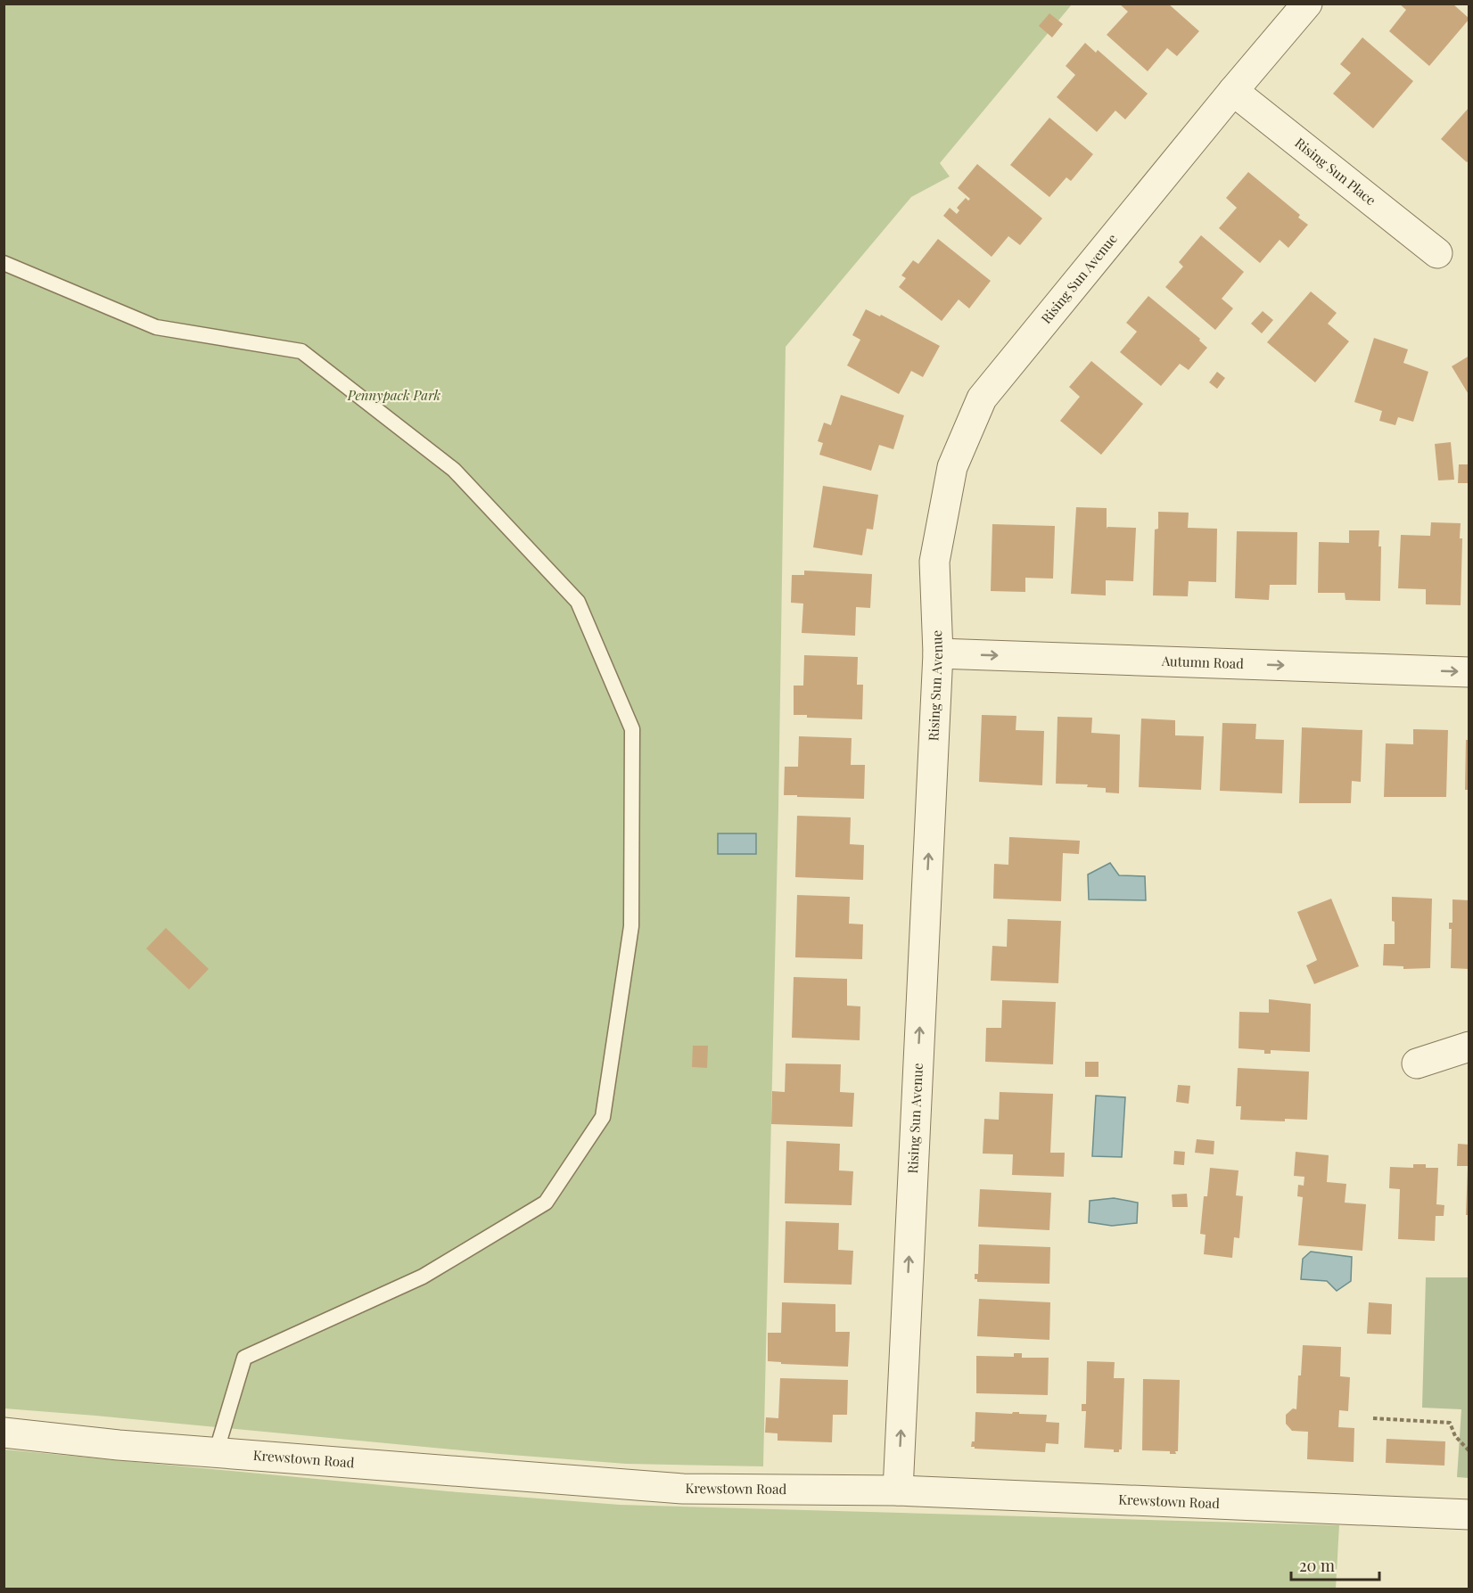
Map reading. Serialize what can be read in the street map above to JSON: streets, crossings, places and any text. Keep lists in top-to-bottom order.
{
  "streets": {
    "street": [
      "Rising Sun Place",
      "Rising Sun Avenue",
      "Autumn Road",
      "Krewstown Road"
    ]
  },
  "crossings": [
    ["Rising Sun Place", "Rising Sun Avenue"],
    ["Rising Sun Avenue", "Autumn Road"],
    ["Rising Sun Avenue", "Krewstown Road"]
  ],
  "one_way": ["Rising Sun Avenue", "Autumn Road"],
  "parks": ["Pennypack Park"],
  "scale_bar": "20 m"
}
